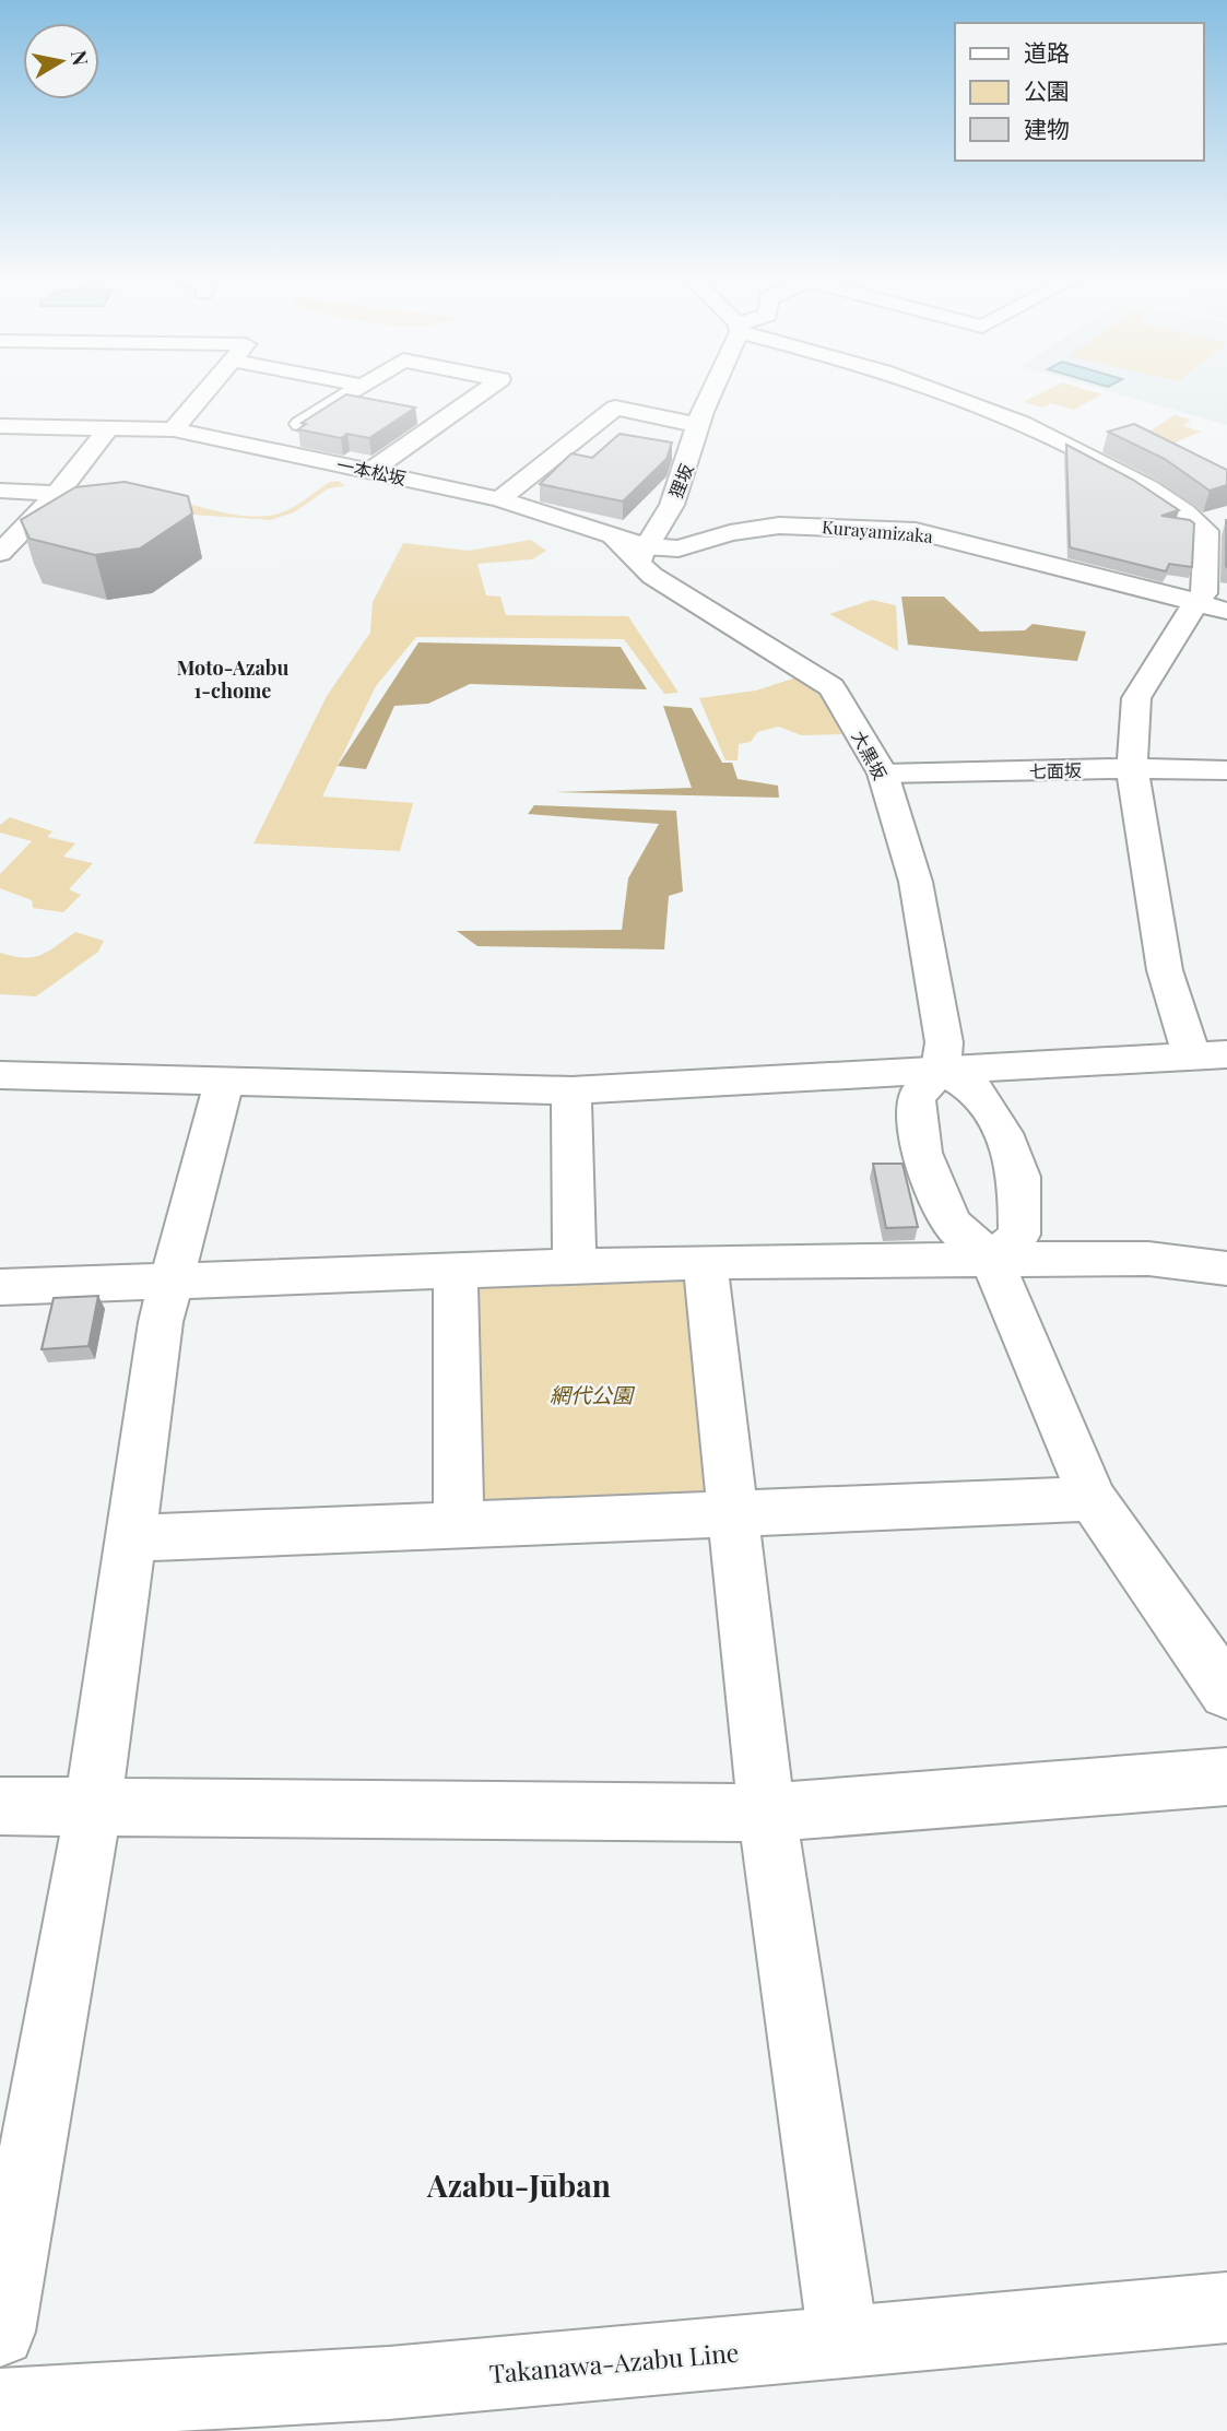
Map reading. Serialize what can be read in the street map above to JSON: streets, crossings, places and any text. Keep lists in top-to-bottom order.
{
  "streets": {
    "street": [
      "一本松坂",
      "狸坂",
      "Kurayamizaka",
      "大黒坂",
      "七面坂",
      "Takanawa-Azabu Line"
    ]
  },
  "crossings": [
    ["一本松坂", "大黒坂"],
    ["狸坂", "Kurayamizaka"],
    ["狸坂", "大黒坂"],
    ["Kurayamizaka", "大黒坂"],
    ["大黒坂", "七面坂"]
  ],
  "districts": ["Moto-Azabu 1-chome", "Azabu-Jūban"],
  "parks": ["網代公園"],
  "legend": ["道路", "公園", "建物"],
  "north": "right"
}
